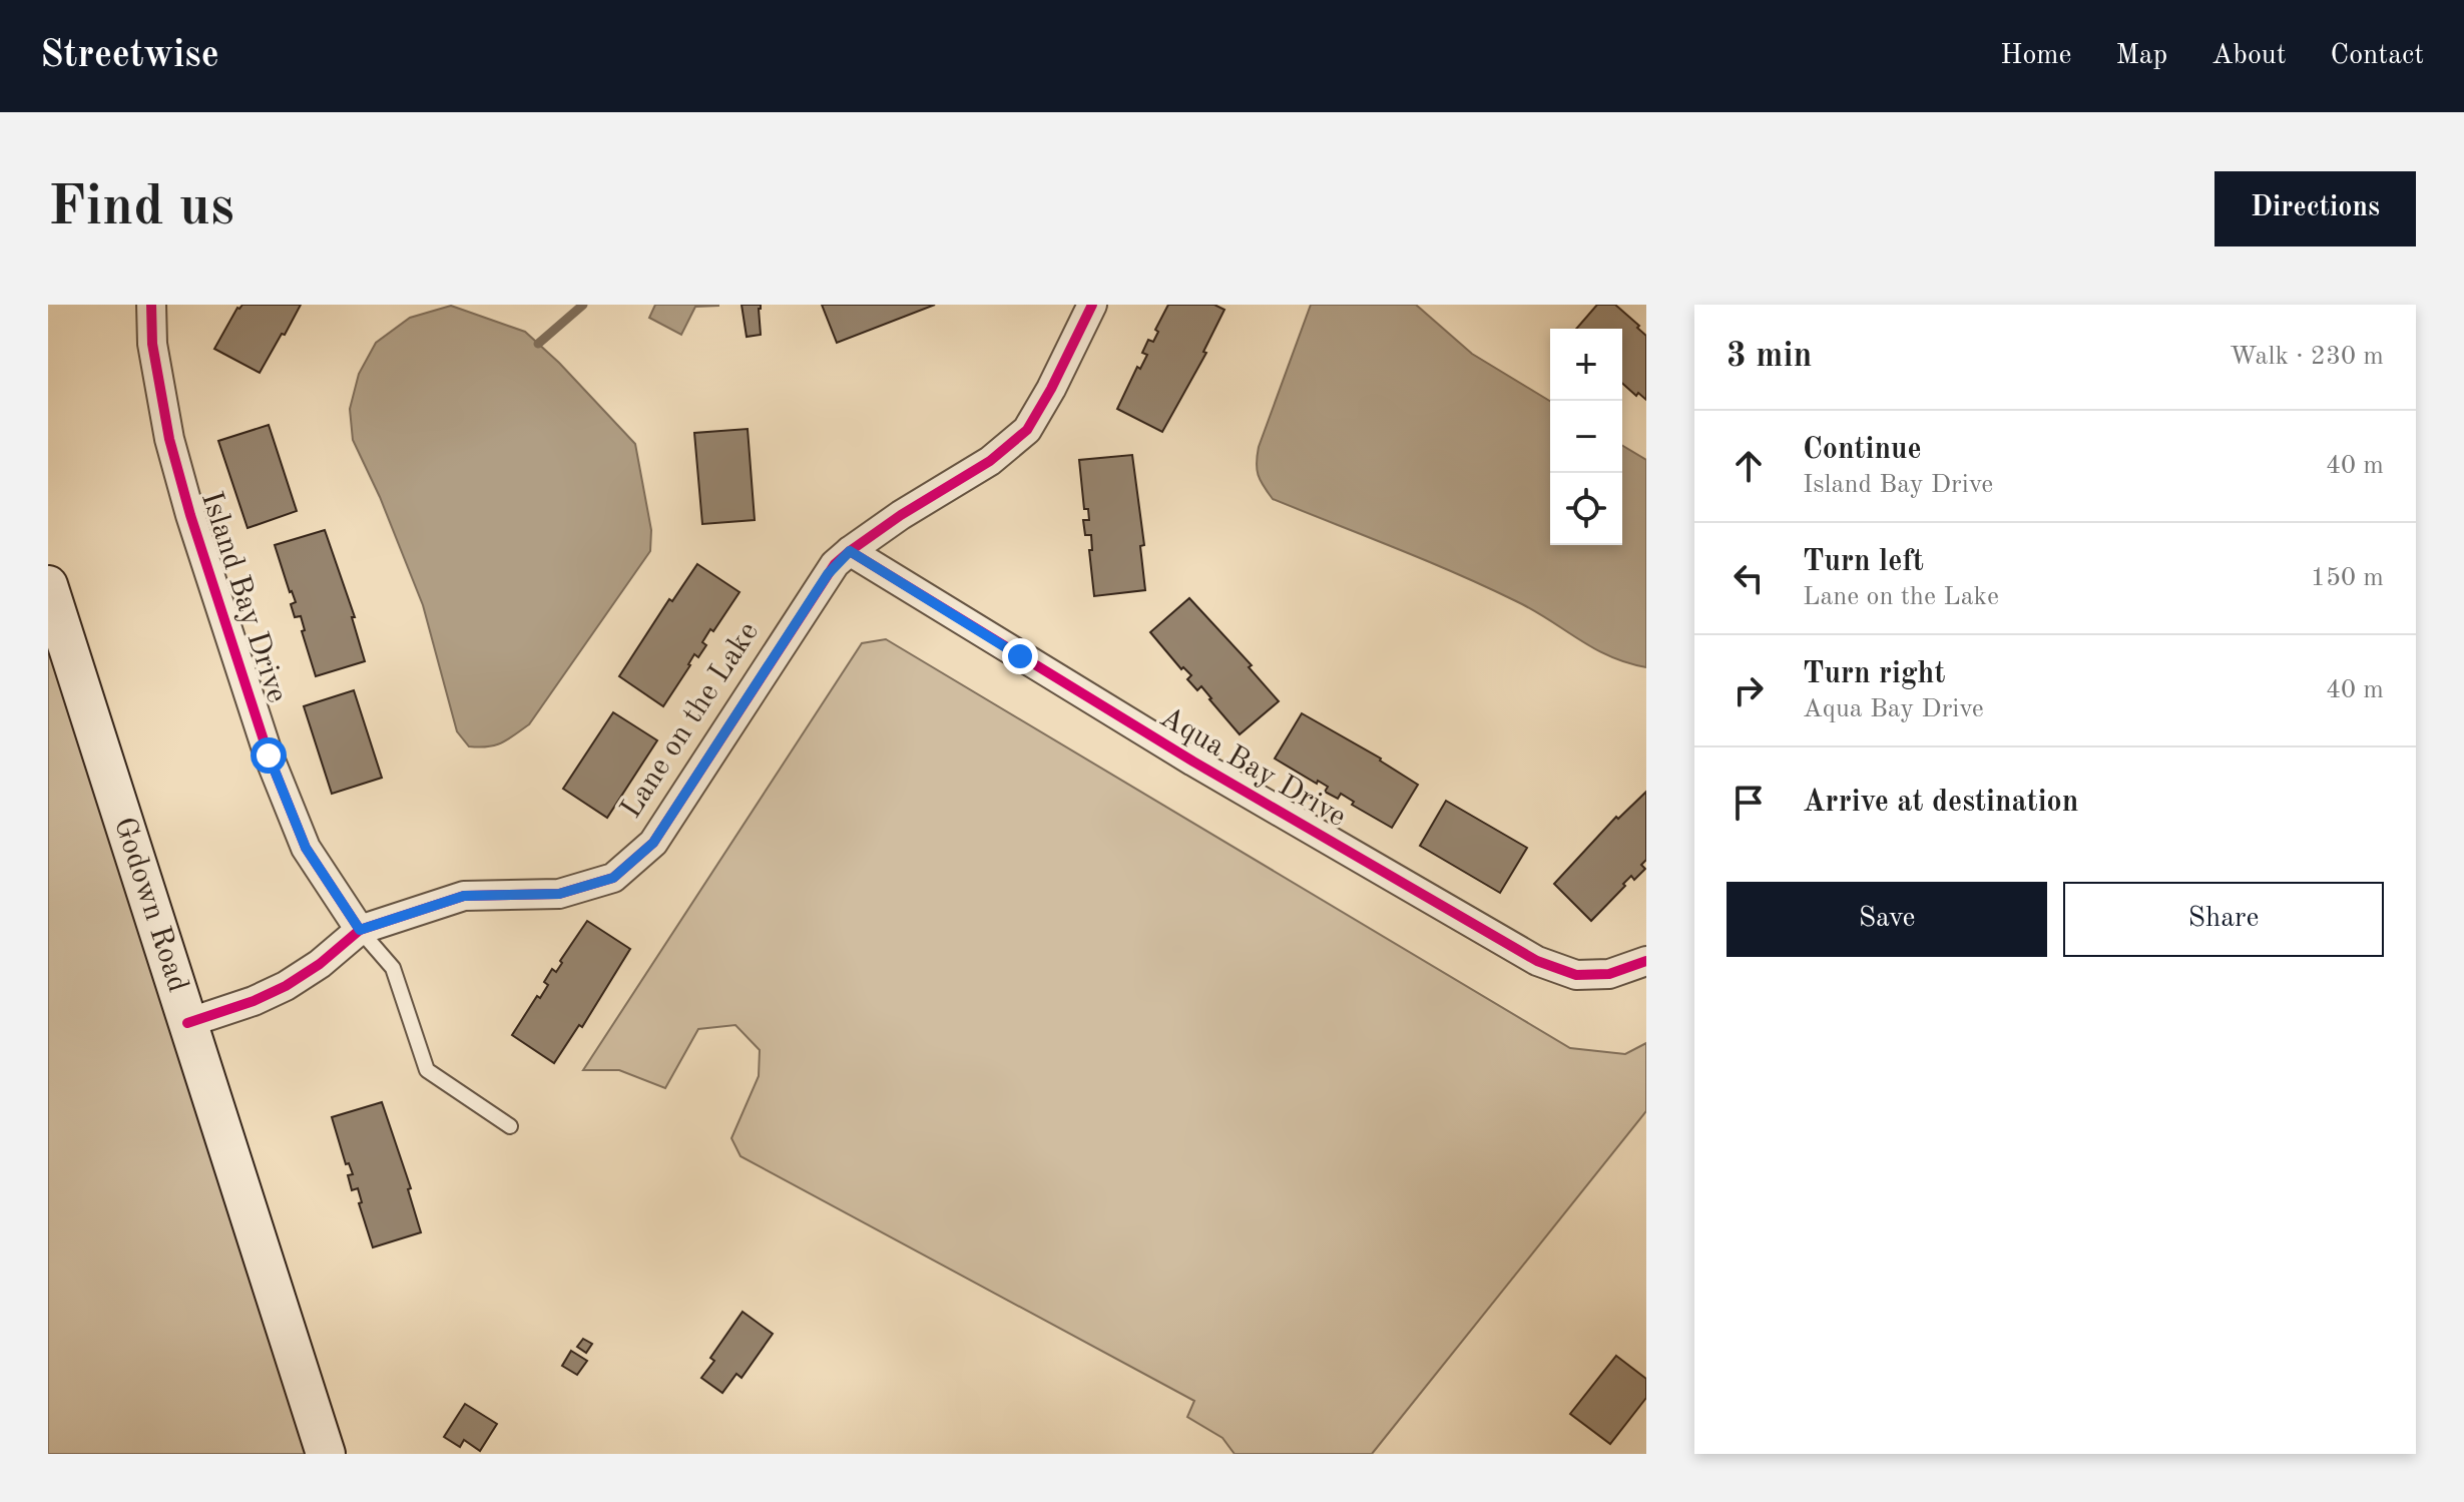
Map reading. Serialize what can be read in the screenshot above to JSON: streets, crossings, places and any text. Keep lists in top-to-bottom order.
{
  "streets": {
    "main road": ["Godown Road"],
    "street": ["Island Bay Drive", "Lane on the Lake", "Aqua Bay Drive"]
  },
  "crossings": [
    ["Island Bay Drive", "Lane on the Lake"],
    ["Lane on the Lake", "Aqua Bay Drive"],
    ["Lane on the Lake", "Godown Road"]
  ],
  "page": {
    "header": "Streetwise",
    "nav": [
      "Home",
      "Map",
      "About",
      "Contact"
    ],
    "buttons": [
      "Directions",
      ["Save", "Share"]
    ],
    "title": "Find us",
    "heading": ["3 min", "Walk · 230 m"],
    "map_buttons": ["+", "−"],
    "list": [
      ["Continue", "Island Bay Drive", "40 m"],
      ["Turn left", "Lane on the Lake", "150 m"],
      ["Turn right", "Aqua Bay Drive", "40 m"],
      "Arrive at destination"
    ]
  }
}
